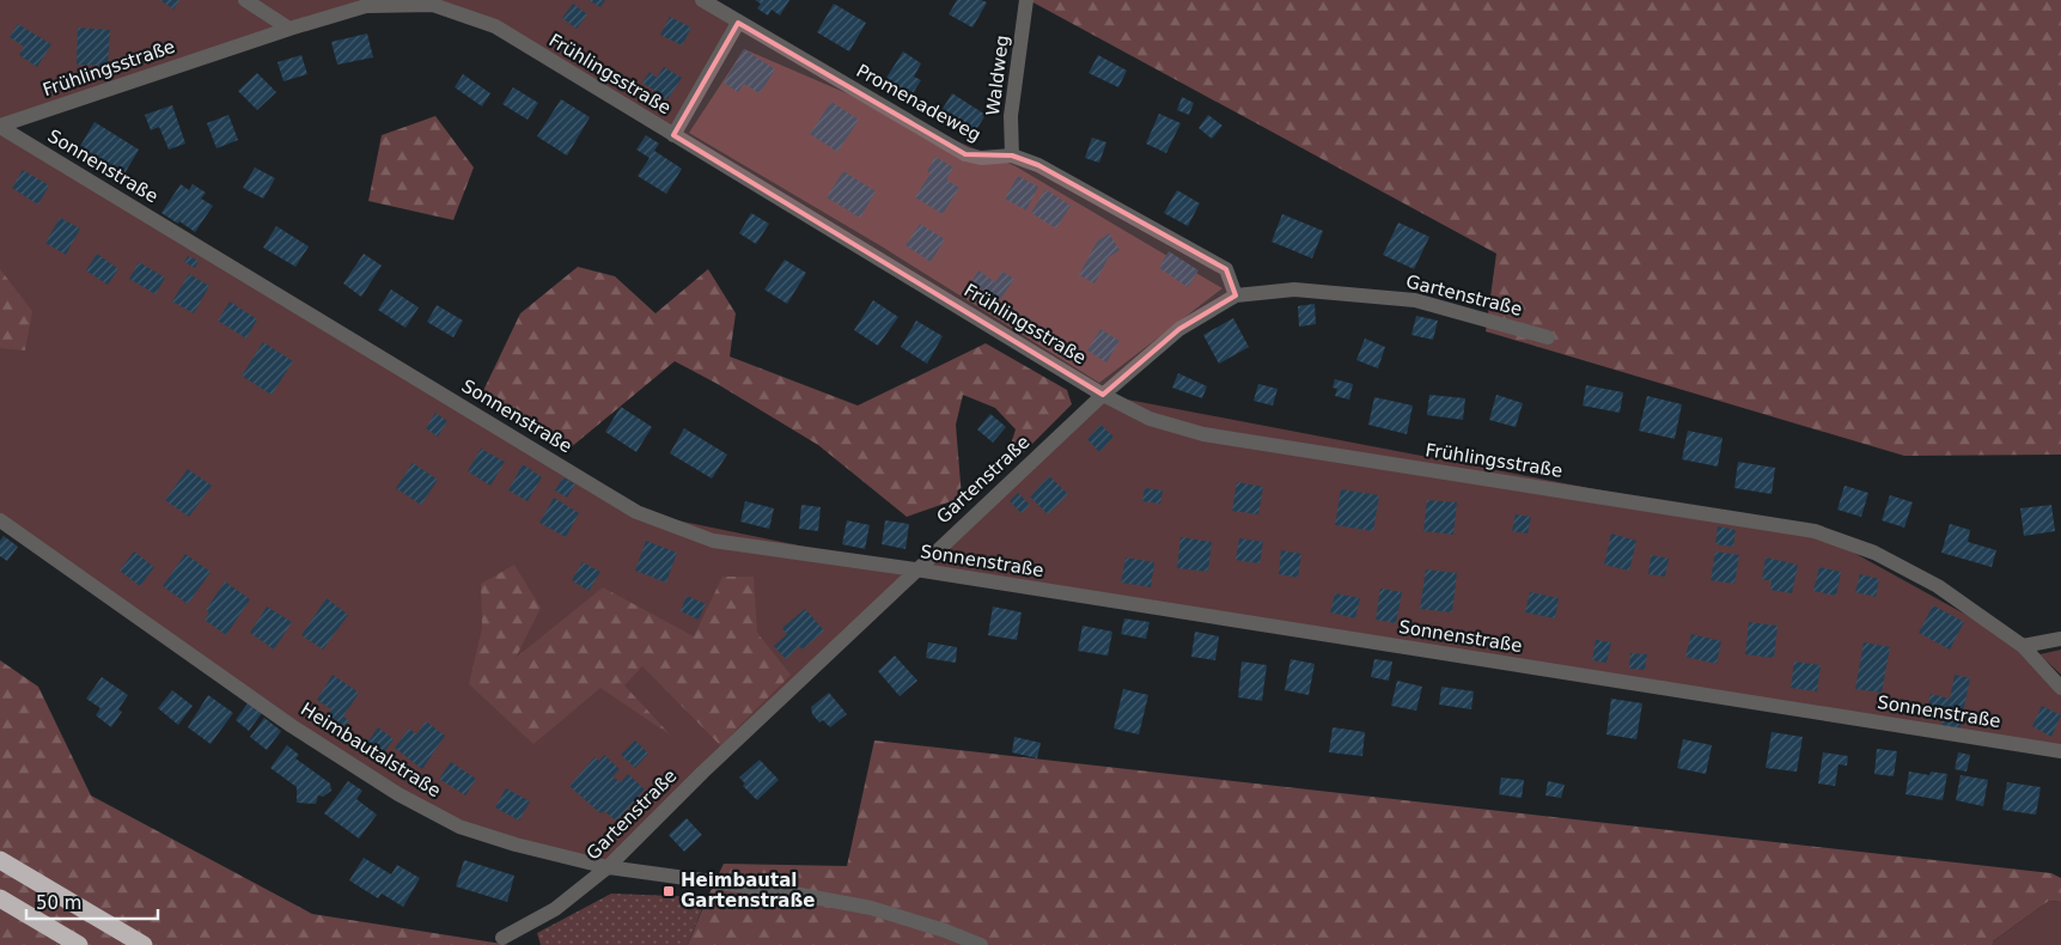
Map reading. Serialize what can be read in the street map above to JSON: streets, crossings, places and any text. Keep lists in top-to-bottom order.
{
  "streets": {
    "street": [
      "Frühlingsstraße",
      "Waldweg",
      "Promenadeweg",
      "Sonnenstraße",
      "Gartenstraße",
      "Heimbautalstraße"
    ]
  },
  "crossings": [
    ["Frühlingsstraße", "Sonnenstraße"],
    ["Frühlingsstraße", "Gartenstraße"],
    ["Waldweg", "Promenadeweg"],
    ["Promenadeweg", "Gartenstraße"],
    ["Sonnenstraße", "Gartenstraße"],
    ["Gartenstraße", "Heimbautalstraße"]
  ],
  "places": {
    "transit": ["Heimbautal Gartenstraße"]
  },
  "scale_bar": "50 m"
}
